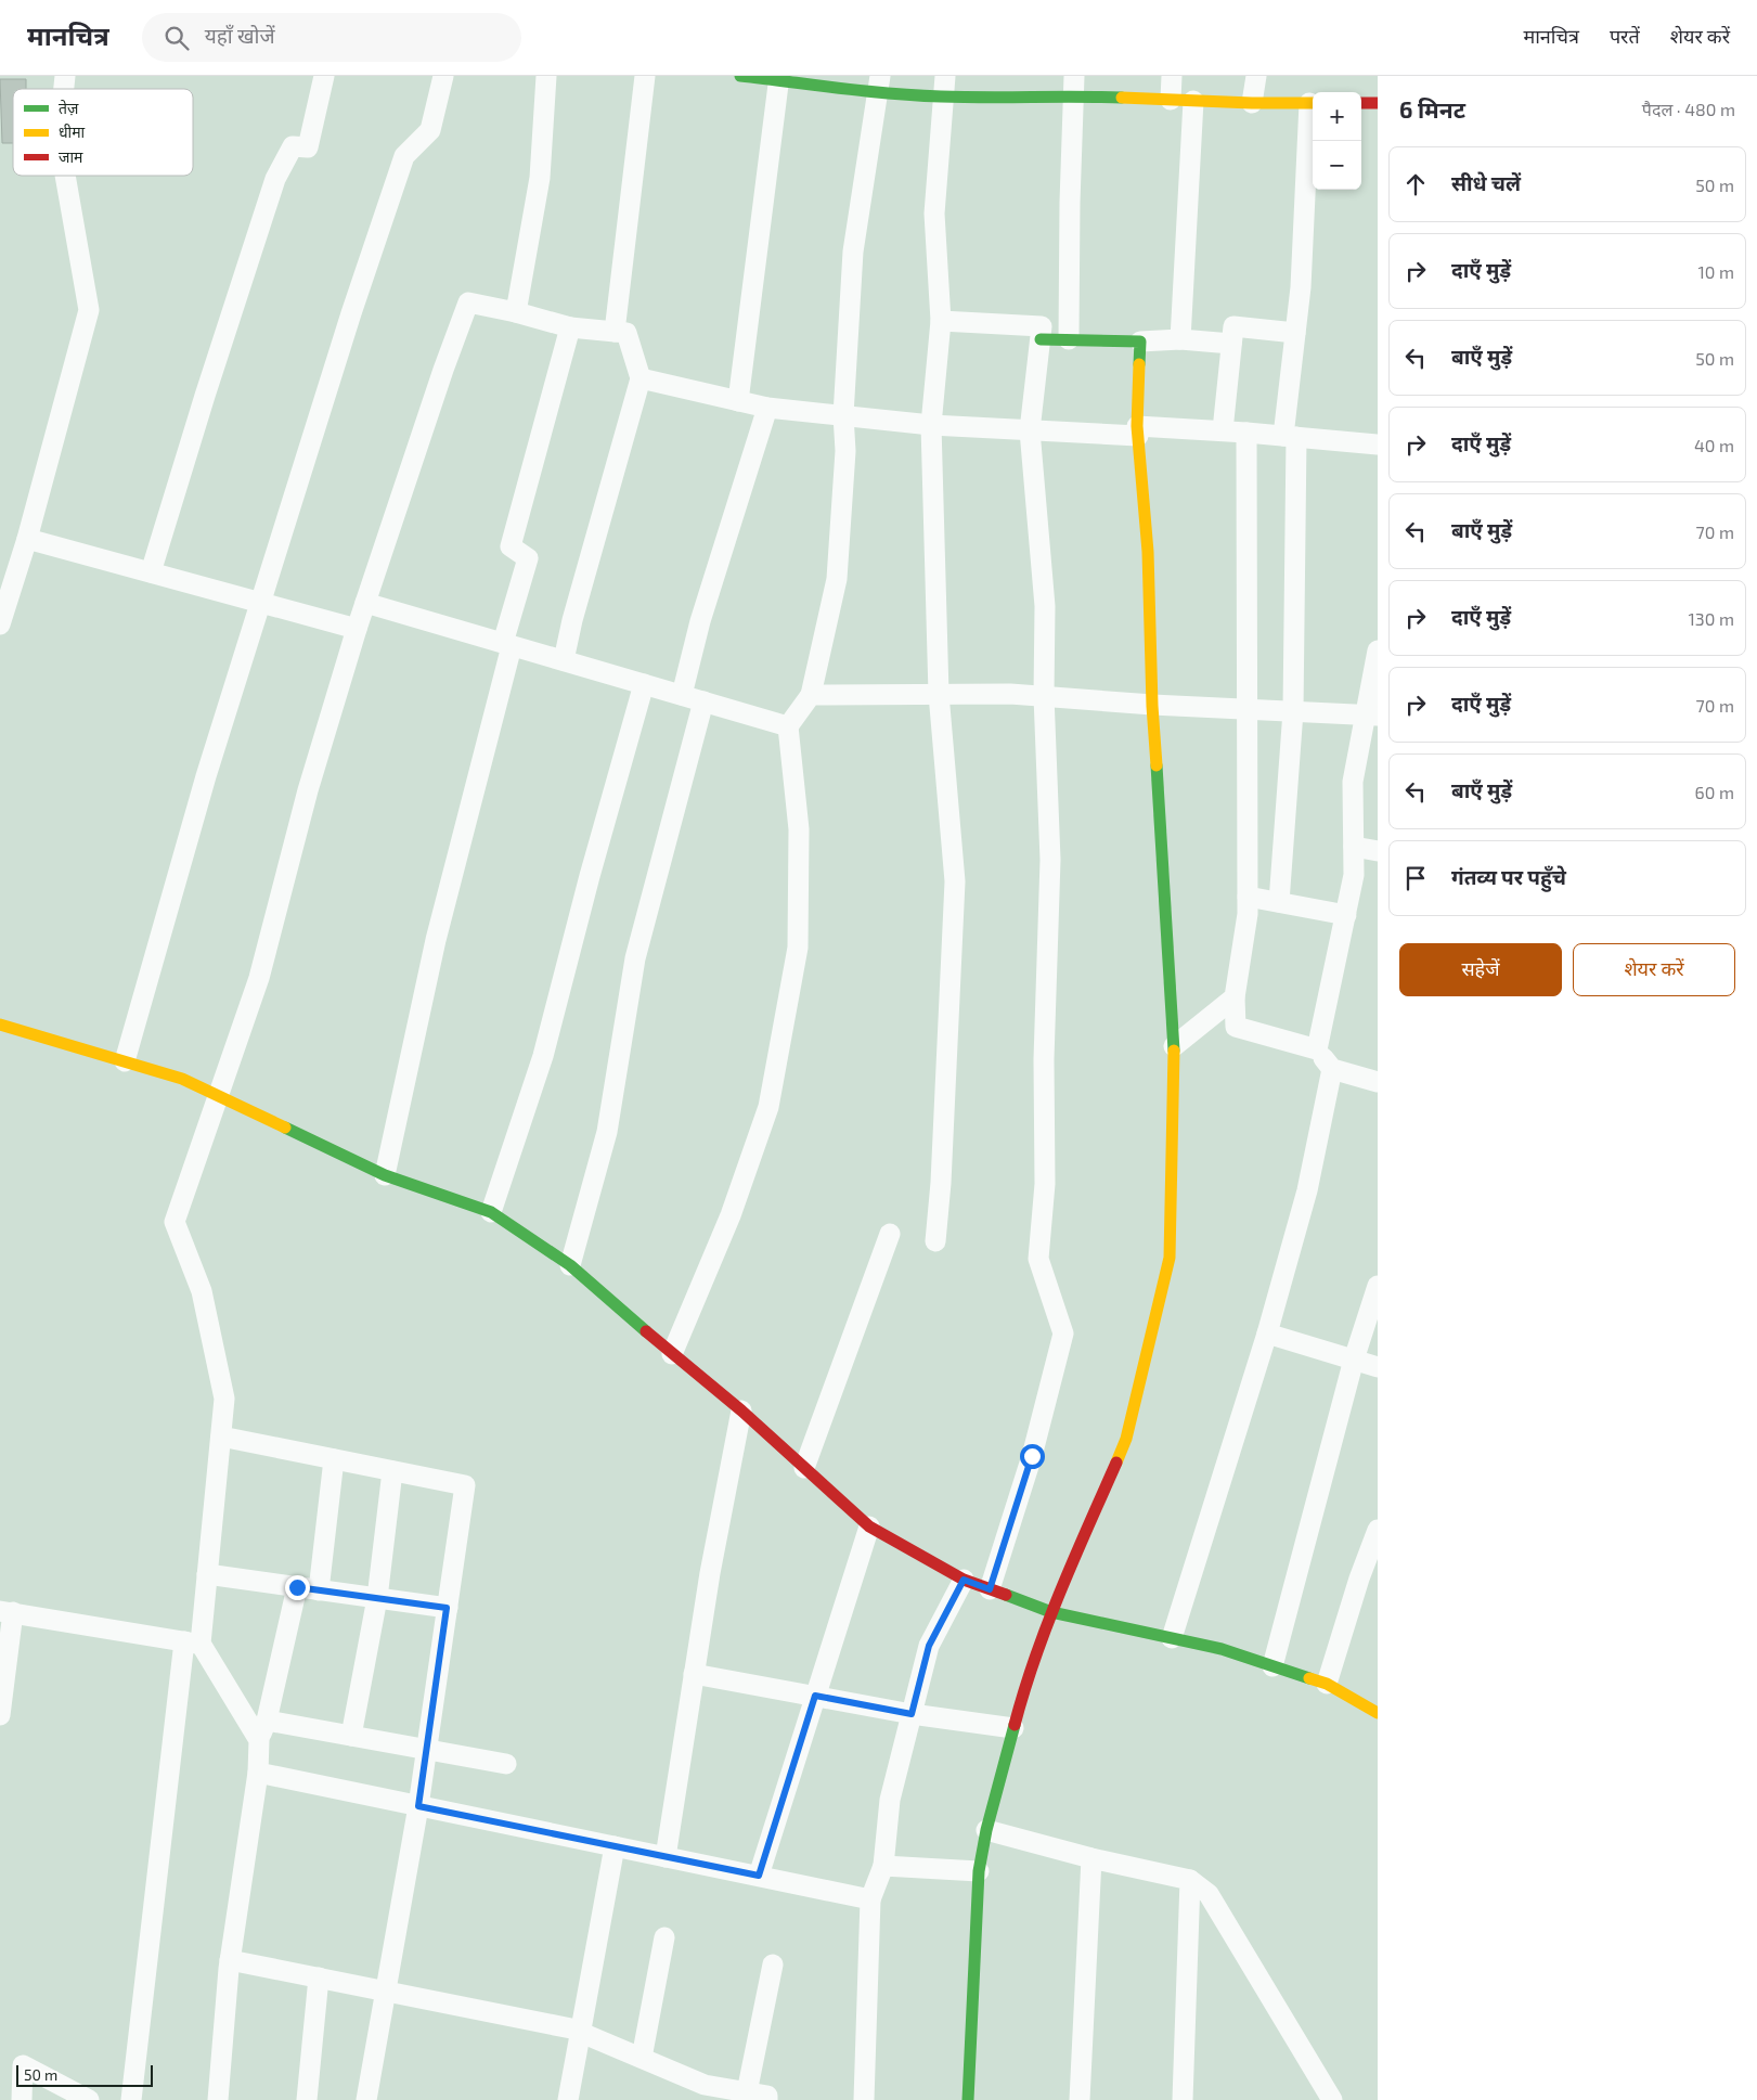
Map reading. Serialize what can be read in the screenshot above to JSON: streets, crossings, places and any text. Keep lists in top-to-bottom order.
{
  "legend": ["तेज़", "धीमा", "जाम"],
  "scale_bar": "50 m",
  "page": {
    "header": "मानचित्र",
    "search": "यहाँ खोजें",
    "nav": ["मानचित्र", "परतें", "शेयर करें"],
    "heading": ["6 मिनट", "पैदल · 480 m"],
    "map_buttons": ["+", "−"],
    "list": [
      ["सीधे चलें", "50 m"],
      ["दाएँ मुड़ें", "10 m"],
      ["बाएँ मुड़ें", "50 m"],
      ["दाएँ मुड़ें", "40 m"],
      ["बाएँ मुड़ें", "70 m"],
      ["दाएँ मुड़ें", "130 m"],
      ["दाएँ मुड़ें", "70 m"],
      ["बाएँ मुड़ें", "60 m"],
      "गंतव्य पर पहुँचे"
    ],
    "buttons": ["सहेजें", "शेयर करें"],
    "scale": "50 m"
  }
}
